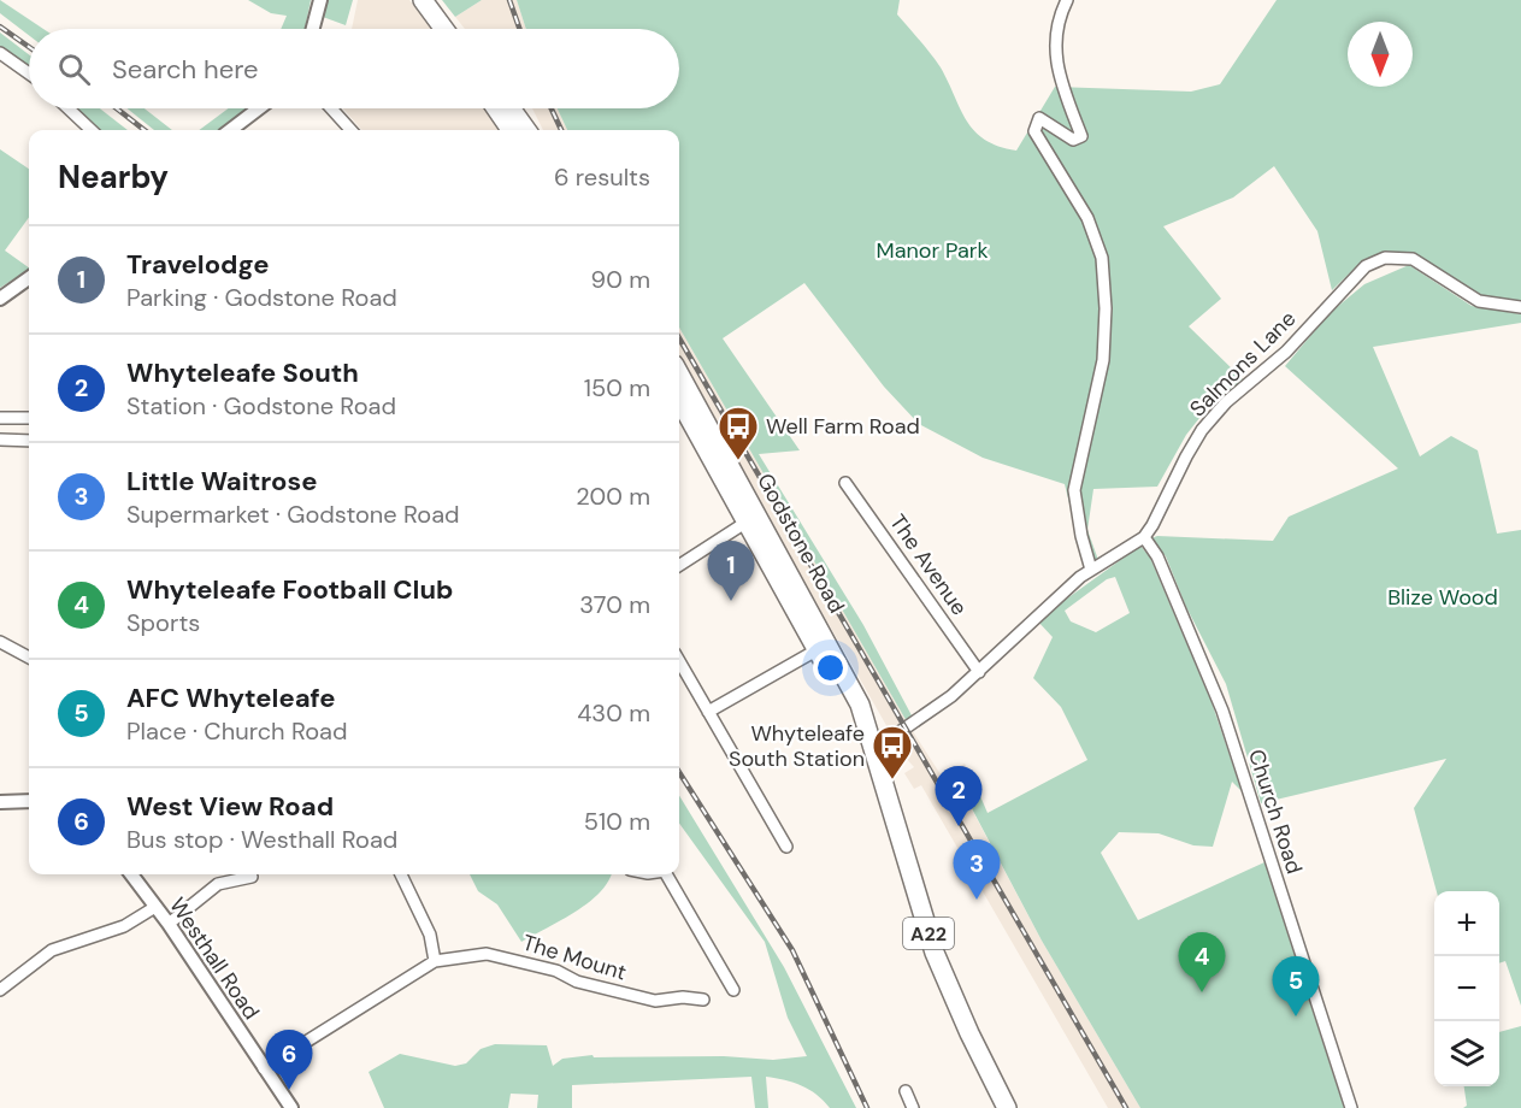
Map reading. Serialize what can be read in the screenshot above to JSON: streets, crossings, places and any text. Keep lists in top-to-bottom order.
{
  "streets": {
    "highway": ["Godstone Road", "A22"],
    "street": [
      "Salmons Lane",
      "The Avenue",
      "Church Road",
      "The Mount",
      "Westhall Road"
    ]
  },
  "crossings": [
    ["Salmons Lane", "Godstone Road"],
    ["Salmons Lane", "The Avenue"],
    ["Salmons Lane", "Church Road"]
  ],
  "parks": ["Manor Park", "Blize Wood"],
  "places": {
    "bus stop": ["Well Farm Road", "Whyteleafe South Station"]
  },
  "north": "bottom",
  "page": {
    "search": "Search here",
    "heading": ["Nearby", "6 results"],
    "list": [
      {
        "mark": "1",
        "name": "Travelodge",
        "note": "Parking · Godstone Road",
        "value": "90 m"
      },
      {
        "mark": "2",
        "name": "Whyteleafe South",
        "note": "Station · Godstone Road",
        "value": "150 m"
      },
      {
        "mark": "3",
        "name": "Little Waitrose",
        "note": "Supermarket · Godstone Road",
        "value": "200 m"
      },
      {
        "mark": "4",
        "name": "Whyteleafe Football Club",
        "note": "Sports",
        "value": "370 m"
      },
      {
        "mark": "5",
        "name": "AFC Whyteleafe",
        "note": "Place · Church Road",
        "value": "430 m"
      },
      {
        "mark": "6",
        "name": "West View Road",
        "note": "Bus stop · Westhall Road",
        "value": "510 m"
      }
    ],
    "pins": [
      "1",
      "2",
      "3",
      "4",
      "5",
      "6"
    ],
    "map_buttons": ["+", "−"]
  }
}
